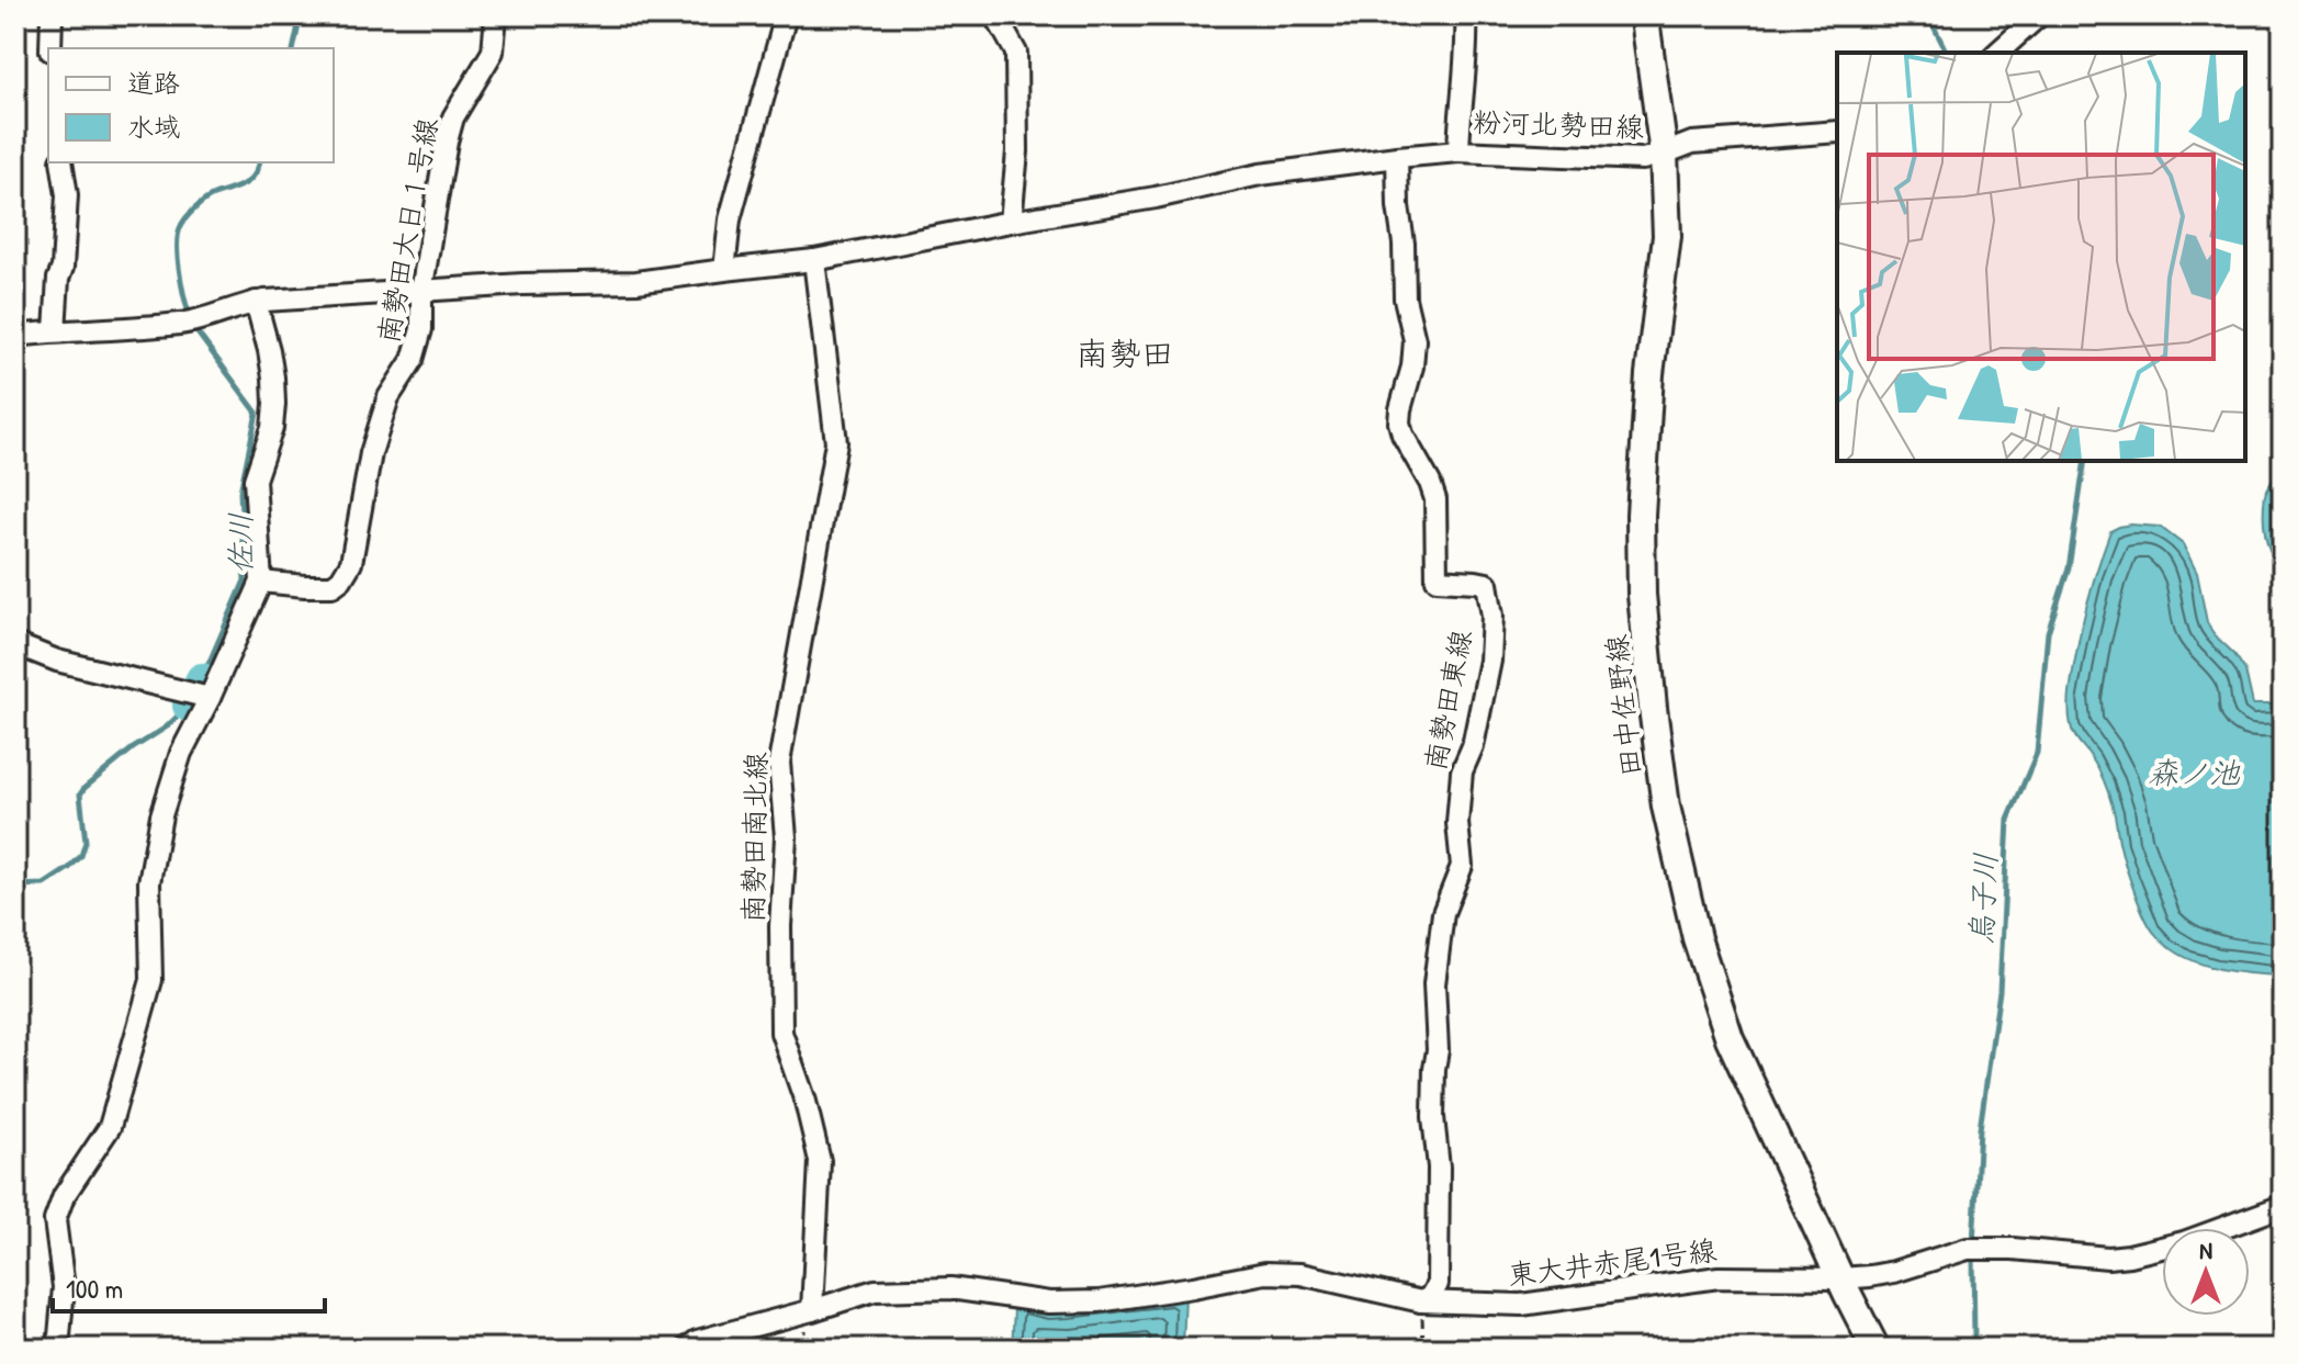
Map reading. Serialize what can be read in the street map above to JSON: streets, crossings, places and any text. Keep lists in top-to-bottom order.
{
  "streets": {
    "street": [
      "粉河北勢田線",
      "南勢田大日１号線",
      "南勢田東線",
      "田中佐野線",
      "南勢田南北線",
      "東大井赤尾1号線"
    ]
  },
  "crossings": [
    ["粉河北勢田線", "田中佐野線"],
    ["南勢田東線", "東大井赤尾1号線"],
    ["田中佐野線", "東大井赤尾1号線"],
    ["南勢田南北線", "東大井赤尾1号線"]
  ],
  "districts": ["南勢田"],
  "water": ["佐川", "森ノ池", "烏子川"],
  "legend": ["道路", "水域"],
  "scale_bar": "100 m",
  "north": "top"
}
